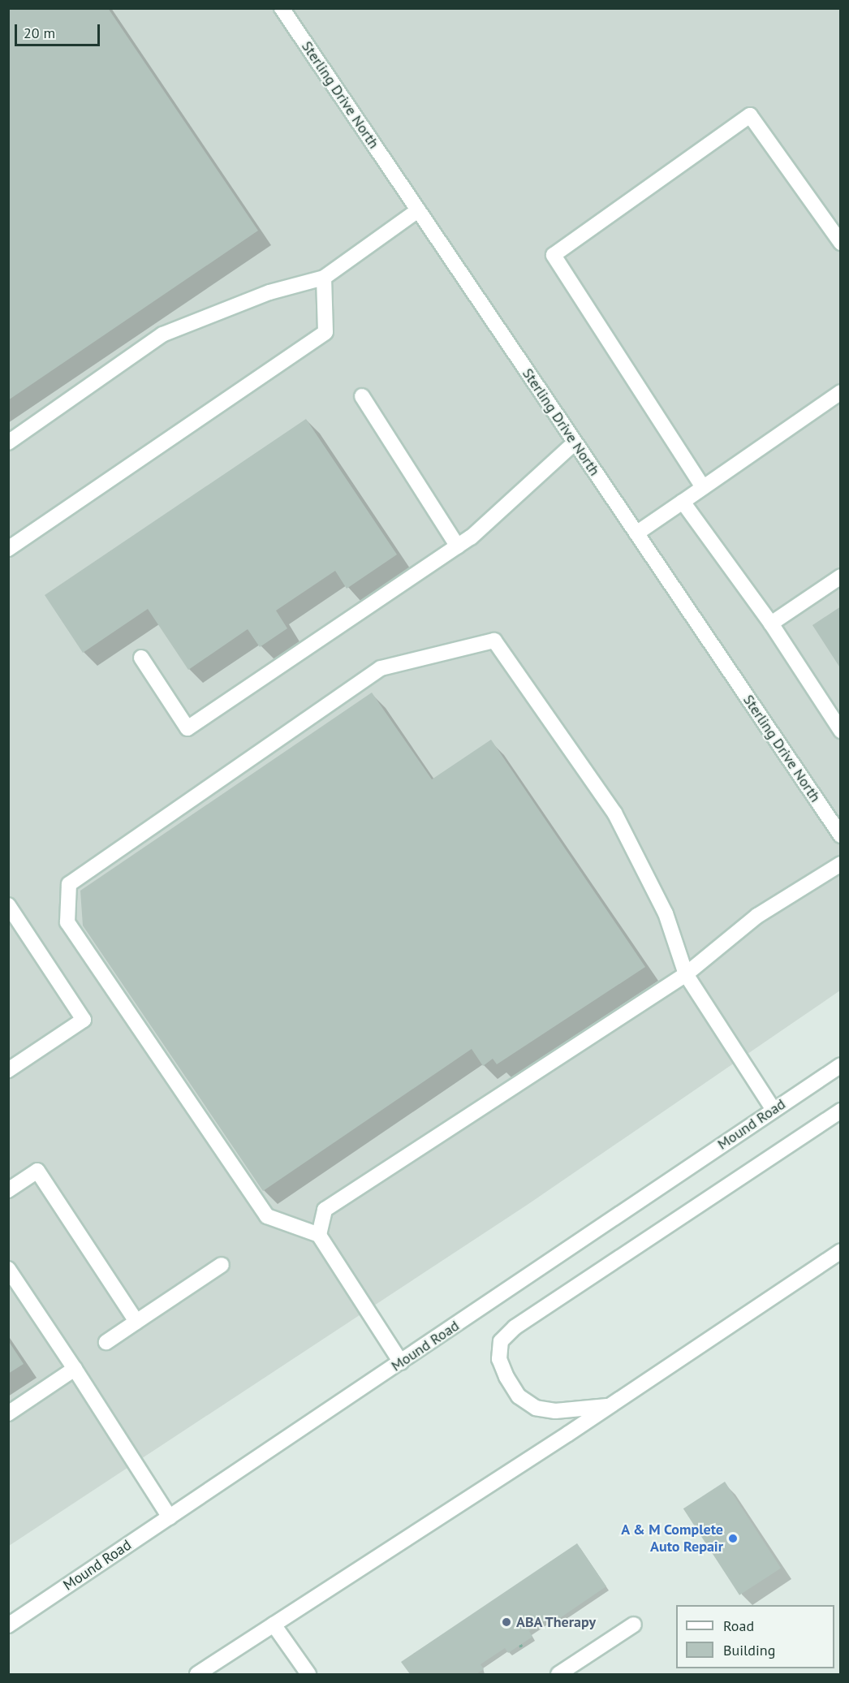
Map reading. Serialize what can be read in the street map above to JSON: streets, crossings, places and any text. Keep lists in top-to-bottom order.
{
  "streets": {
    "main road": ["Sterling Drive North", "Mound Road"]
  },
  "places": ["A & M Complete Auto Repair", "ABA Therapy"],
  "legend": ["Road", "Building"],
  "scale_bar": "20 m"
}
